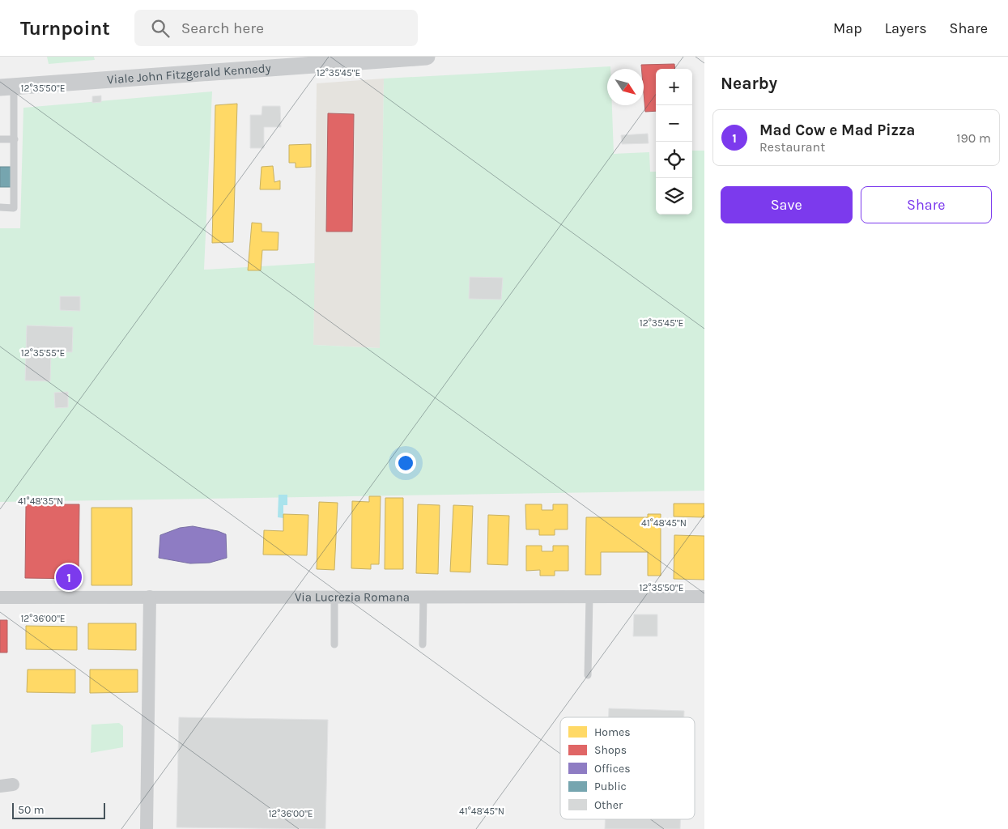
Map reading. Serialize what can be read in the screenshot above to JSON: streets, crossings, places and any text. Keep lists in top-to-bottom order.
{
  "streets": {
    "street": ["Viale John Fitzgerald Kennedy", "Via Lucrezia Romana"]
  },
  "legend": [
    "Homes",
    "Shops",
    "Offices",
    "Public",
    "Other"
  ],
  "scale_bar": "50 m",
  "north": "bottom right",
  "page": {
    "header": "Turnpoint",
    "search": "Search here",
    "nav": ["Map", "Layers", "Share"],
    "heading": "Nearby",
    "map_buttons": ["+", "−"],
    "list": [
      {
        "mark": "1",
        "name": "Mad Cow e Mad Pizza",
        "note": "Restaurant",
        "value": "190 m"
      }
    ],
    "buttons": ["Save", "Share"],
    "pins": "1",
    "scale": "50 m"
  },
  "coordinates": [
    "12°35'45\"E",
    "12°35'50\"E",
    "12°35'55\"E",
    "41°48'35\"N",
    "41°48'45\"N",
    "12°36'00\"E"
  ]
}
